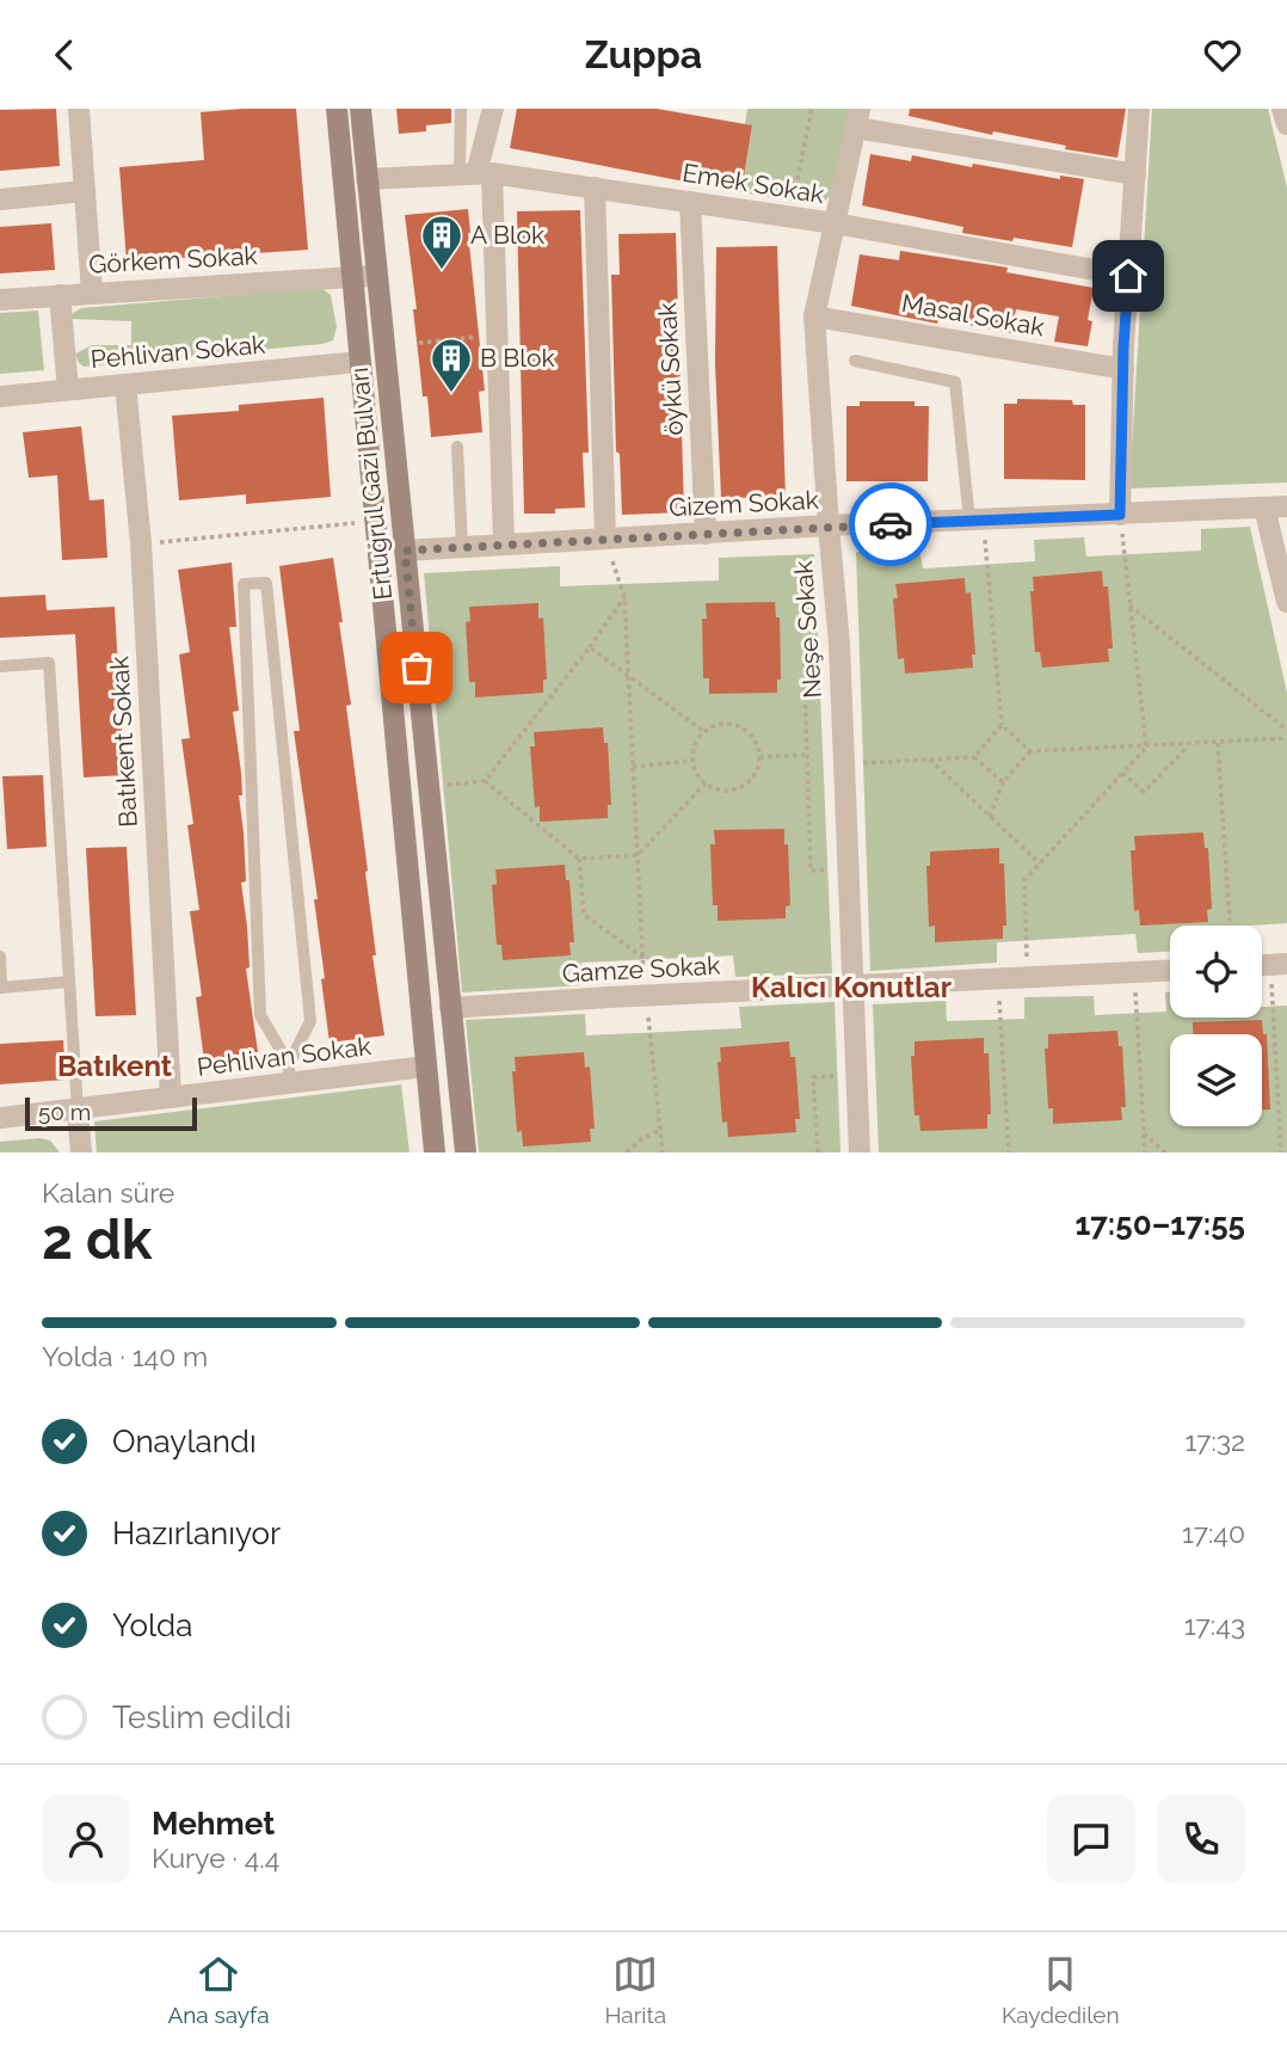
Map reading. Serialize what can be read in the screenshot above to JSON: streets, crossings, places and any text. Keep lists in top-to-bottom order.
{
  "streets": {
    "main road": ["Ertuğrul Gazi Bulvarı"],
    "street": [
      "Emek Sokak",
      "Görkem Sokak",
      "Masal Sokak",
      "Pehlivan Sokak",
      "öykü Sokak",
      "Gizem Sokak",
      "Neşe Sokak",
      "Batıkent Sokak",
      "Gamze Sokak"
    ]
  },
  "crossings": [
    ["Emek Sokak", "öykü Sokak"],
    ["Emek Sokak", "Ertuğrul Gazi Bulvarı"],
    ["Emek Sokak", "Neşe Sokak"],
    ["Görkem Sokak", "Ertuğrul Gazi Bulvarı"],
    ["Masal Sokak", "Neşe Sokak"],
    ["Pehlivan Sokak", "Ertuğrul Gazi Bulvarı"],
    ["Pehlivan Sokak", "Batıkent Sokak"],
    ["öykü Sokak", "Gizem Sokak"],
    ["Ertuğrul Gazi Bulvarı", "Gizem Sokak"],
    ["Ertuğrul Gazi Bulvarı", "Gamze Sokak"],
    ["Gizem Sokak", "Neşe Sokak"],
    ["Neşe Sokak", "Gamze Sokak"]
  ],
  "districts": ["Kalıcı Konutlar", "Batıkent"],
  "places": {
    "building": ["A Blok", "B Blok"]
  },
  "scale_bar": "50 m",
  "page": {
    "header": "Zuppa",
    "scale": "50 m",
    "heading": ["2 dk", "Kalan süre", "17:50–17:55"],
    "panel": ["Mehmet", "Kurye · 4.4"],
    "bar": "Yolda · 140 m",
    "list": [
      ["Onaylandı", "17:32"],
      ["Hazırlanıyor", "17:40"],
      ["Yolda", "17:43"],
      "Teslim edildi"
    ],
    "tabs": ["Ana sayfa", "Harita", "Kaydedilen"]
  }
}
